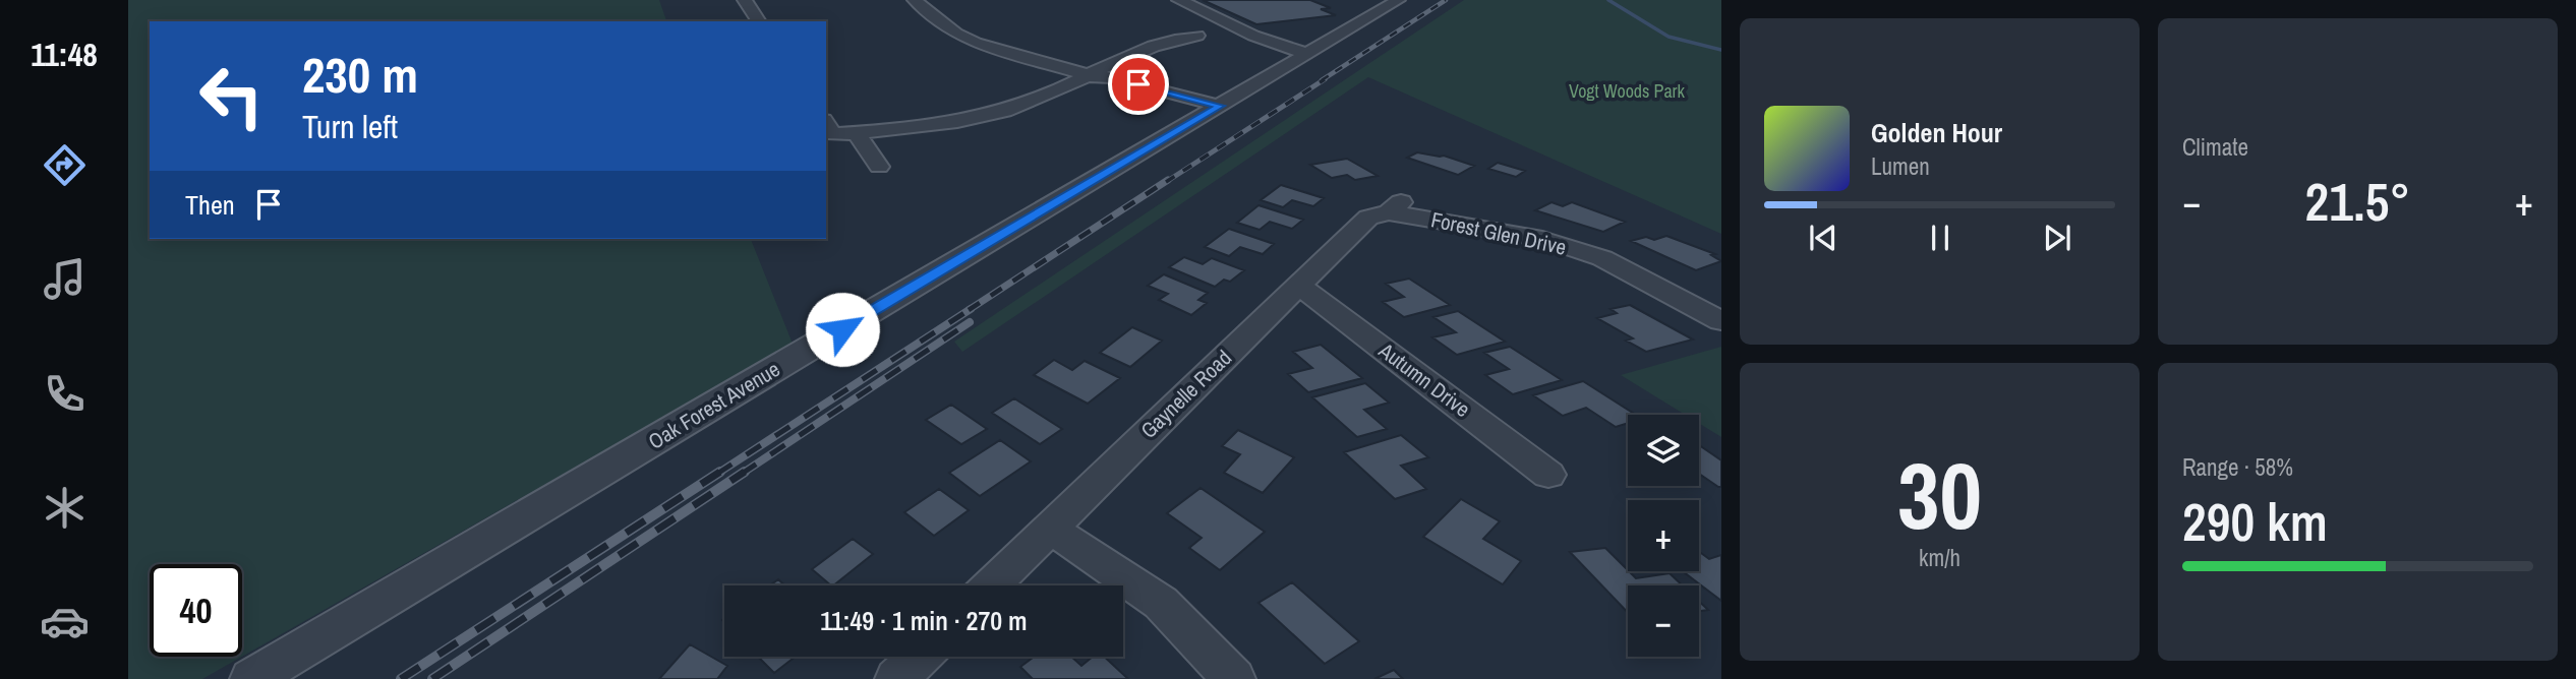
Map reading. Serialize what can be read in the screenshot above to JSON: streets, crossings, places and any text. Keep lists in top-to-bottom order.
{
  "streets": {
    "street": [
      "Forest Glen Drive",
      "Autumn Drive",
      "Gaynelle Road",
      "Oak Forest Avenue"
    ]
  },
  "crossings": [
    ["Forest Glen Drive", "Gaynelle Road"],
    ["Autumn Drive", "Gaynelle Road"]
  ],
  "parks": ["Vogt Woods Park"],
  "page": {
    "tabs": "11:48",
    "tile": [
      "Climate",
      ["30", "km/h"],
      ["Range · 58%", "290 km"]
    ],
    "turn": ["230 m", "Turn left"],
    "song": ["Golden Hour", "Lumen"],
    "then": "Then",
    "heat": ["−", "21.5°", "+"],
    "map_buttons": ["+", "−"],
    "limit": "40",
    "trip": "11:49 · 1 min · 270 m"
  }
}
